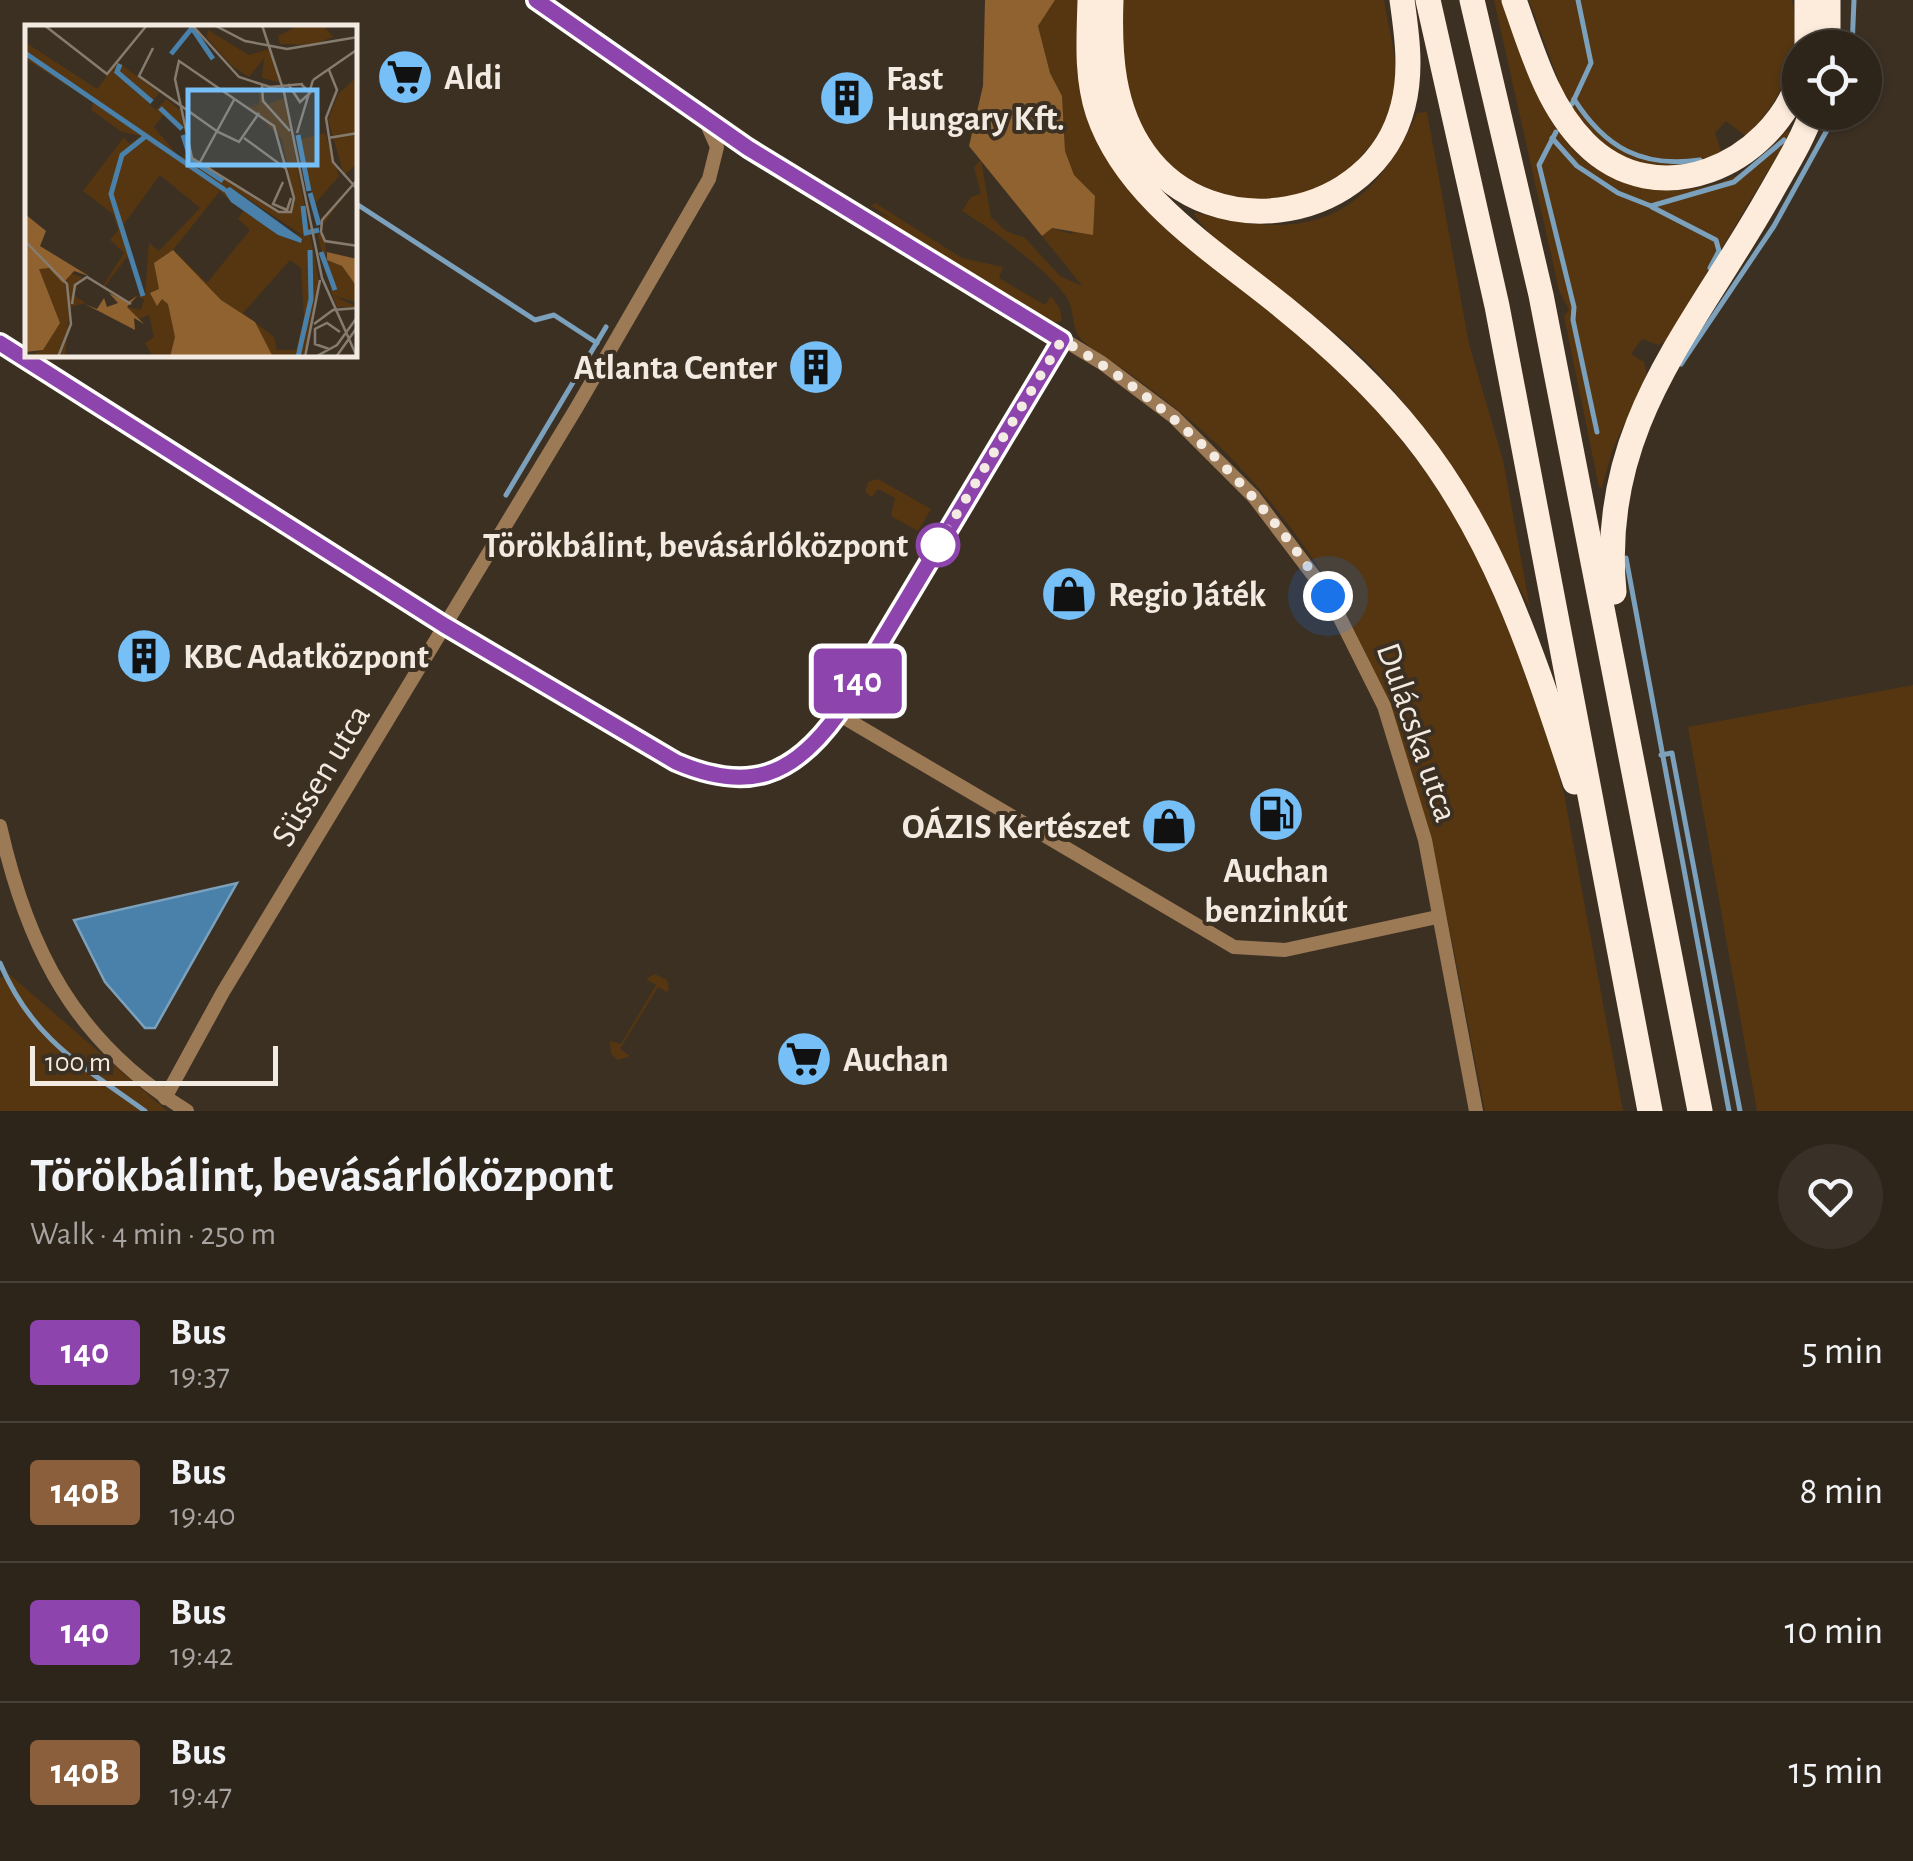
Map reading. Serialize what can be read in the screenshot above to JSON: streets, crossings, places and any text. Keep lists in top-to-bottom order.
{
  "streets": {
    "street": ["Dulácska utca", "Süssen utca"]
  },
  "crossings": [
    ["Dulácska utca", "Süssen utca"]
  ],
  "places": {
    "supermarket": ["Aldi", "Auchan"],
    "building": ["Fast Hungary Kft.", "Atlanta Center", "KBC Adatközpont"],
    "other": ["Törökbálint, bevásárlóközpont"],
    "shop": ["Regio Játék", "OÁZIS Kertészet"],
    "fuel station": ["Auchan benzinkút"]
  },
  "lines": ["bus line 140"],
  "scale_bar": "100 m",
  "page": {
    "on_map": "140",
    "scale": "100 m",
    "heading": ["Törökbálint, bevásárlóközpont", "Walk · 4 min · 250 m"],
    "list": [
      {
        "mark": "140",
        "name": "Bus",
        "note": "19:37",
        "value": "5 min"
      },
      {
        "mark": "140B",
        "name": "Bus",
        "note": "19:40",
        "value": "8 min"
      },
      {
        "mark": "140",
        "name": "Bus",
        "note": "19:42",
        "value": "10 min"
      },
      {
        "mark": "140B",
        "name": "Bus",
        "note": "19:47",
        "value": "15 min"
      }
    ]
  }
}
